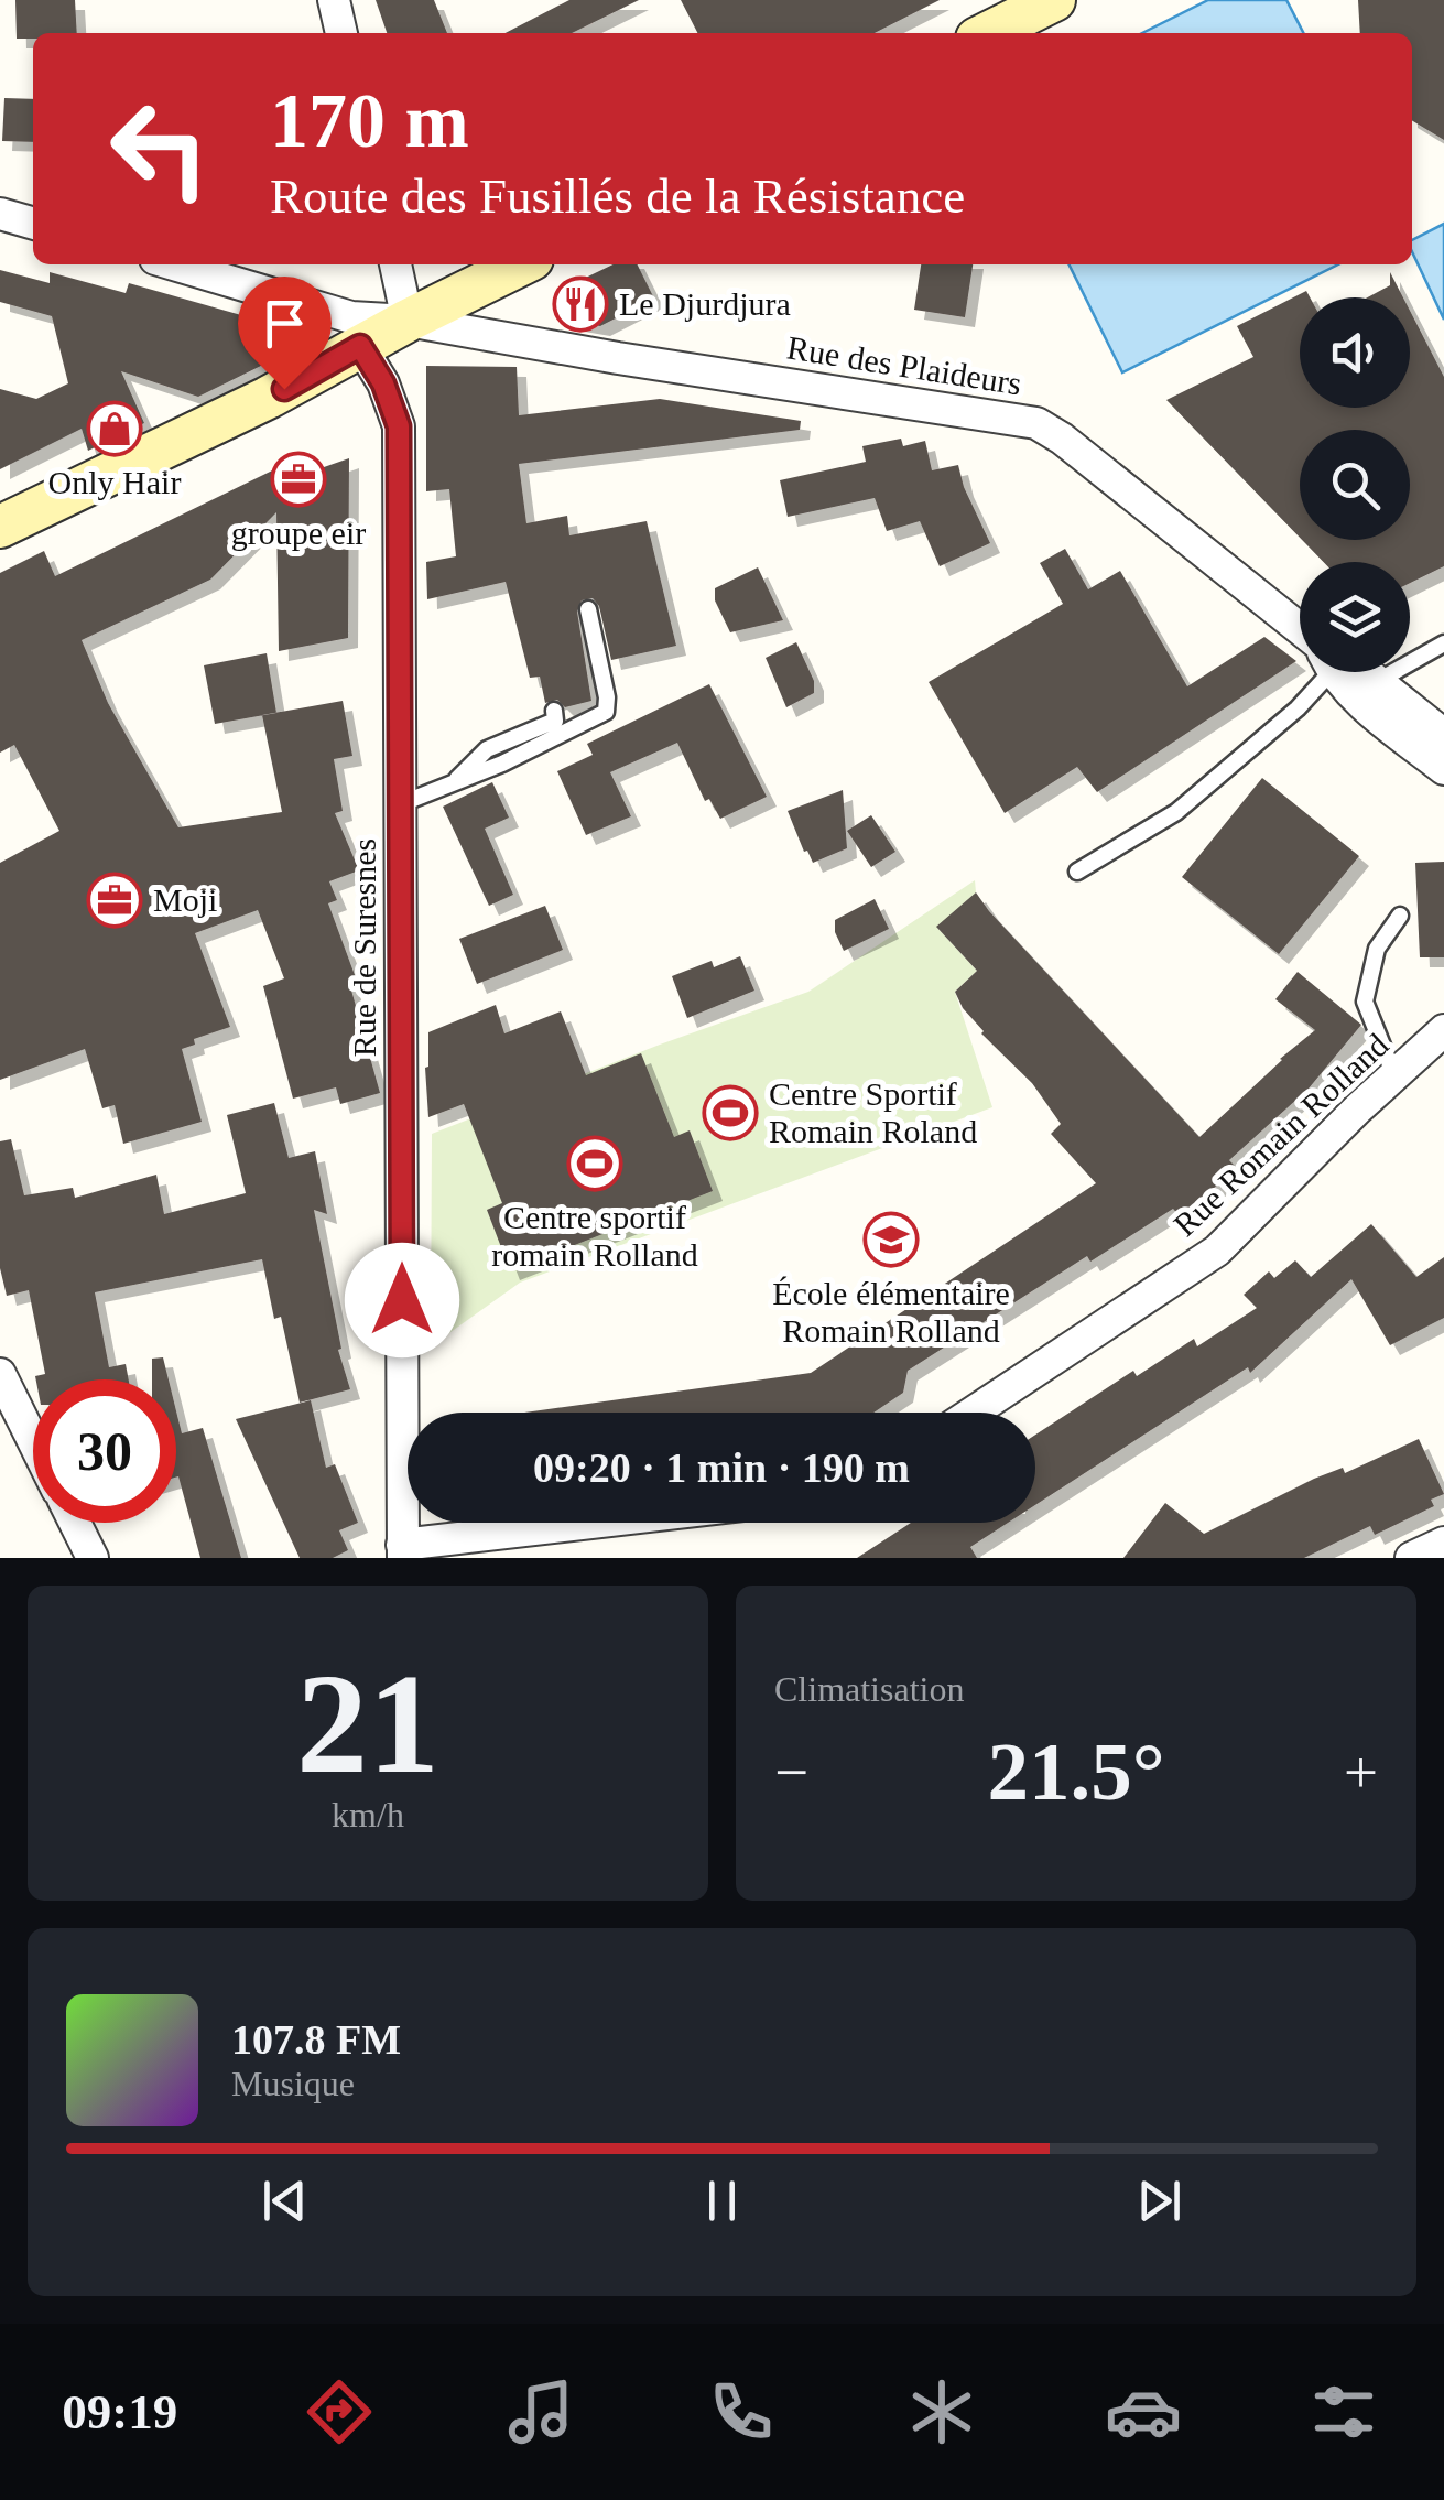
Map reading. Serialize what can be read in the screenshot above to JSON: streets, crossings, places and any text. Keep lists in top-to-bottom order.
{
  "streets": {
    "street": ["Rue des Plaideurs", "Rue de Suresnes", "Rue Romain Rolland"]
  },
  "places": {
    "restaurant": ["Le Djurdjura"],
    "shop": ["Only Hair"],
    "office": ["groupe eir", "Moji"],
    "sports": ["Centre Sportif Romain Roland", "Centre sportif romain Rolland"],
    "school or university": ["École élémentaire Romain Rolland"]
  },
  "page": {
    "turn": ["170 m", "Route des Fusillés de la Résistance"],
    "limit": "30",
    "trip": "09:20 · 1 min · 190 m",
    "tile": [
      ["21", "km/h"],
      "Climatisation"
    ],
    "heat": ["−", "21.5°", "+"],
    "song": ["107.8 FM", "Musique"],
    "tabs": "09:19"
  }
}
